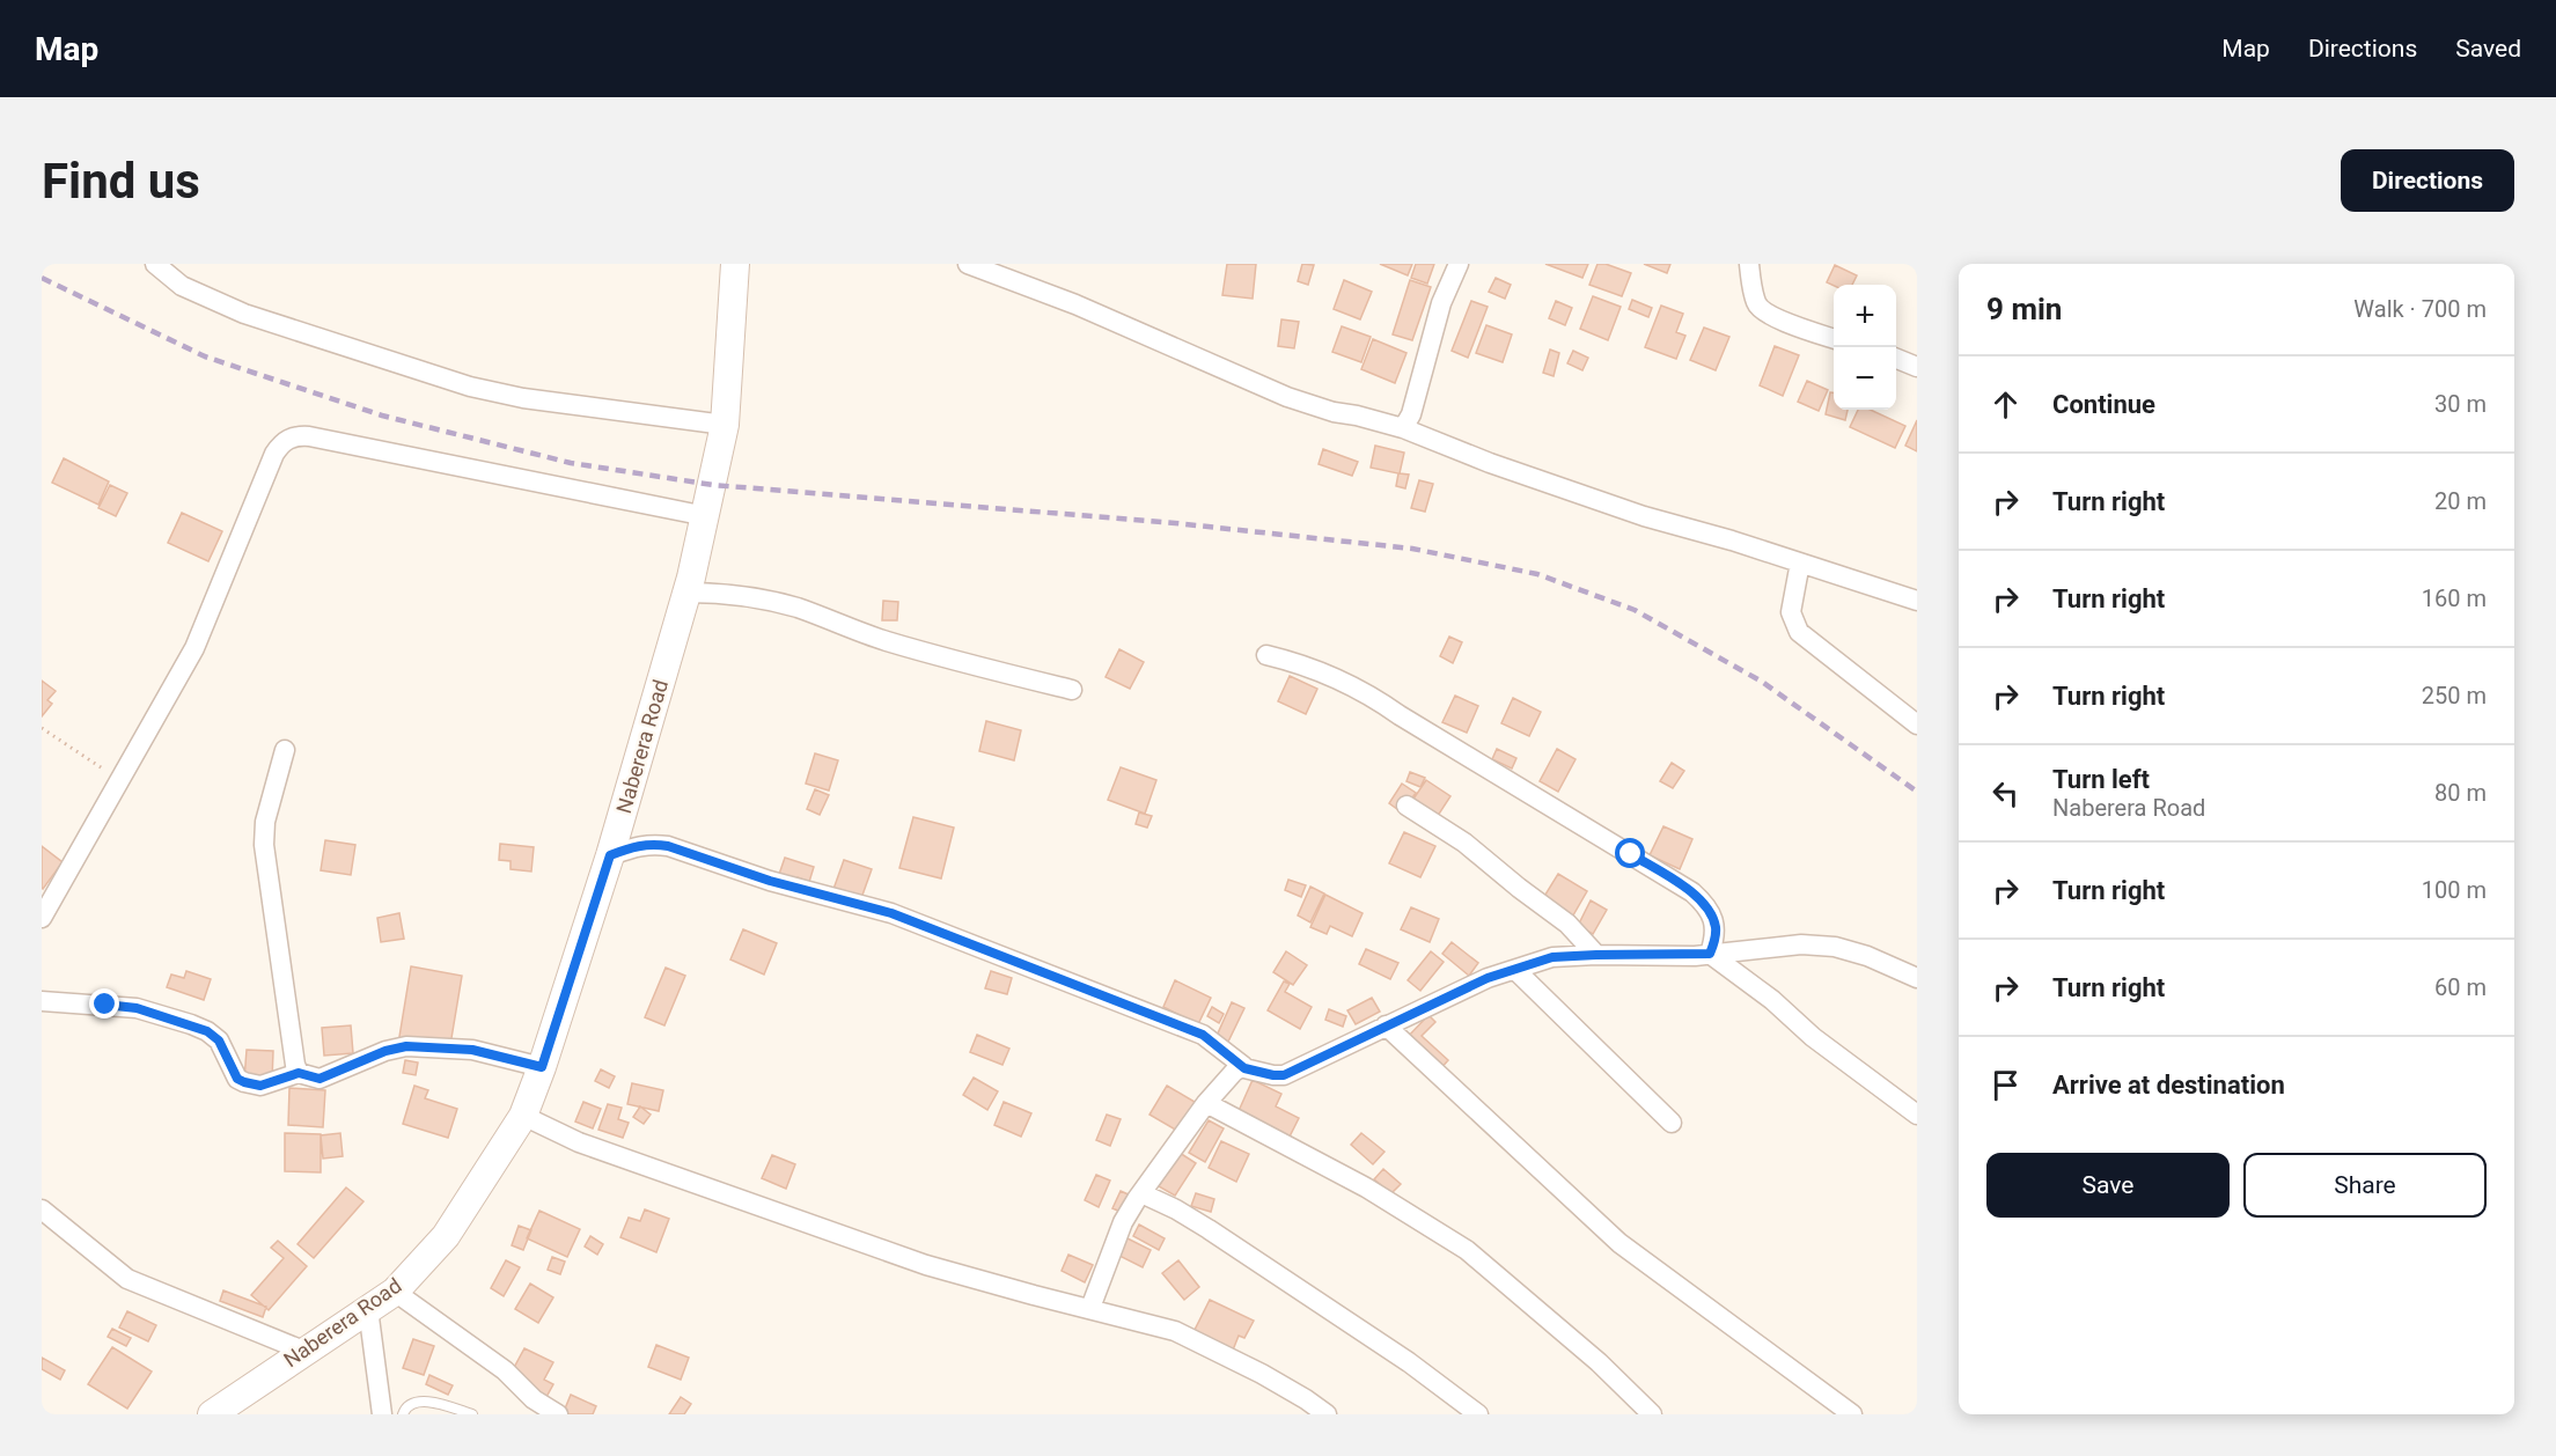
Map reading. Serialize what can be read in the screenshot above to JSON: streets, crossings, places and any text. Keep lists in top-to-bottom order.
{
  "streets": {
    "street": ["Naberera Road"]
  },
  "page": {
    "header": "Map",
    "nav": ["Map", "Directions", "Saved"],
    "buttons": [
      "Directions",
      ["Save", "Share"]
    ],
    "title": "Find us",
    "heading": ["9 min", "Walk · 700 m"],
    "map_buttons": ["+", "−"],
    "list": [
      ["Continue", "30 m"],
      ["Turn right", "20 m"],
      ["Turn right", "160 m"],
      ["Turn right", "250 m"],
      ["Turn left", "Naberera Road", "80 m"],
      ["Turn right", "100 m"],
      ["Turn right", "60 m"],
      "Arrive at destination"
    ]
  }
}
